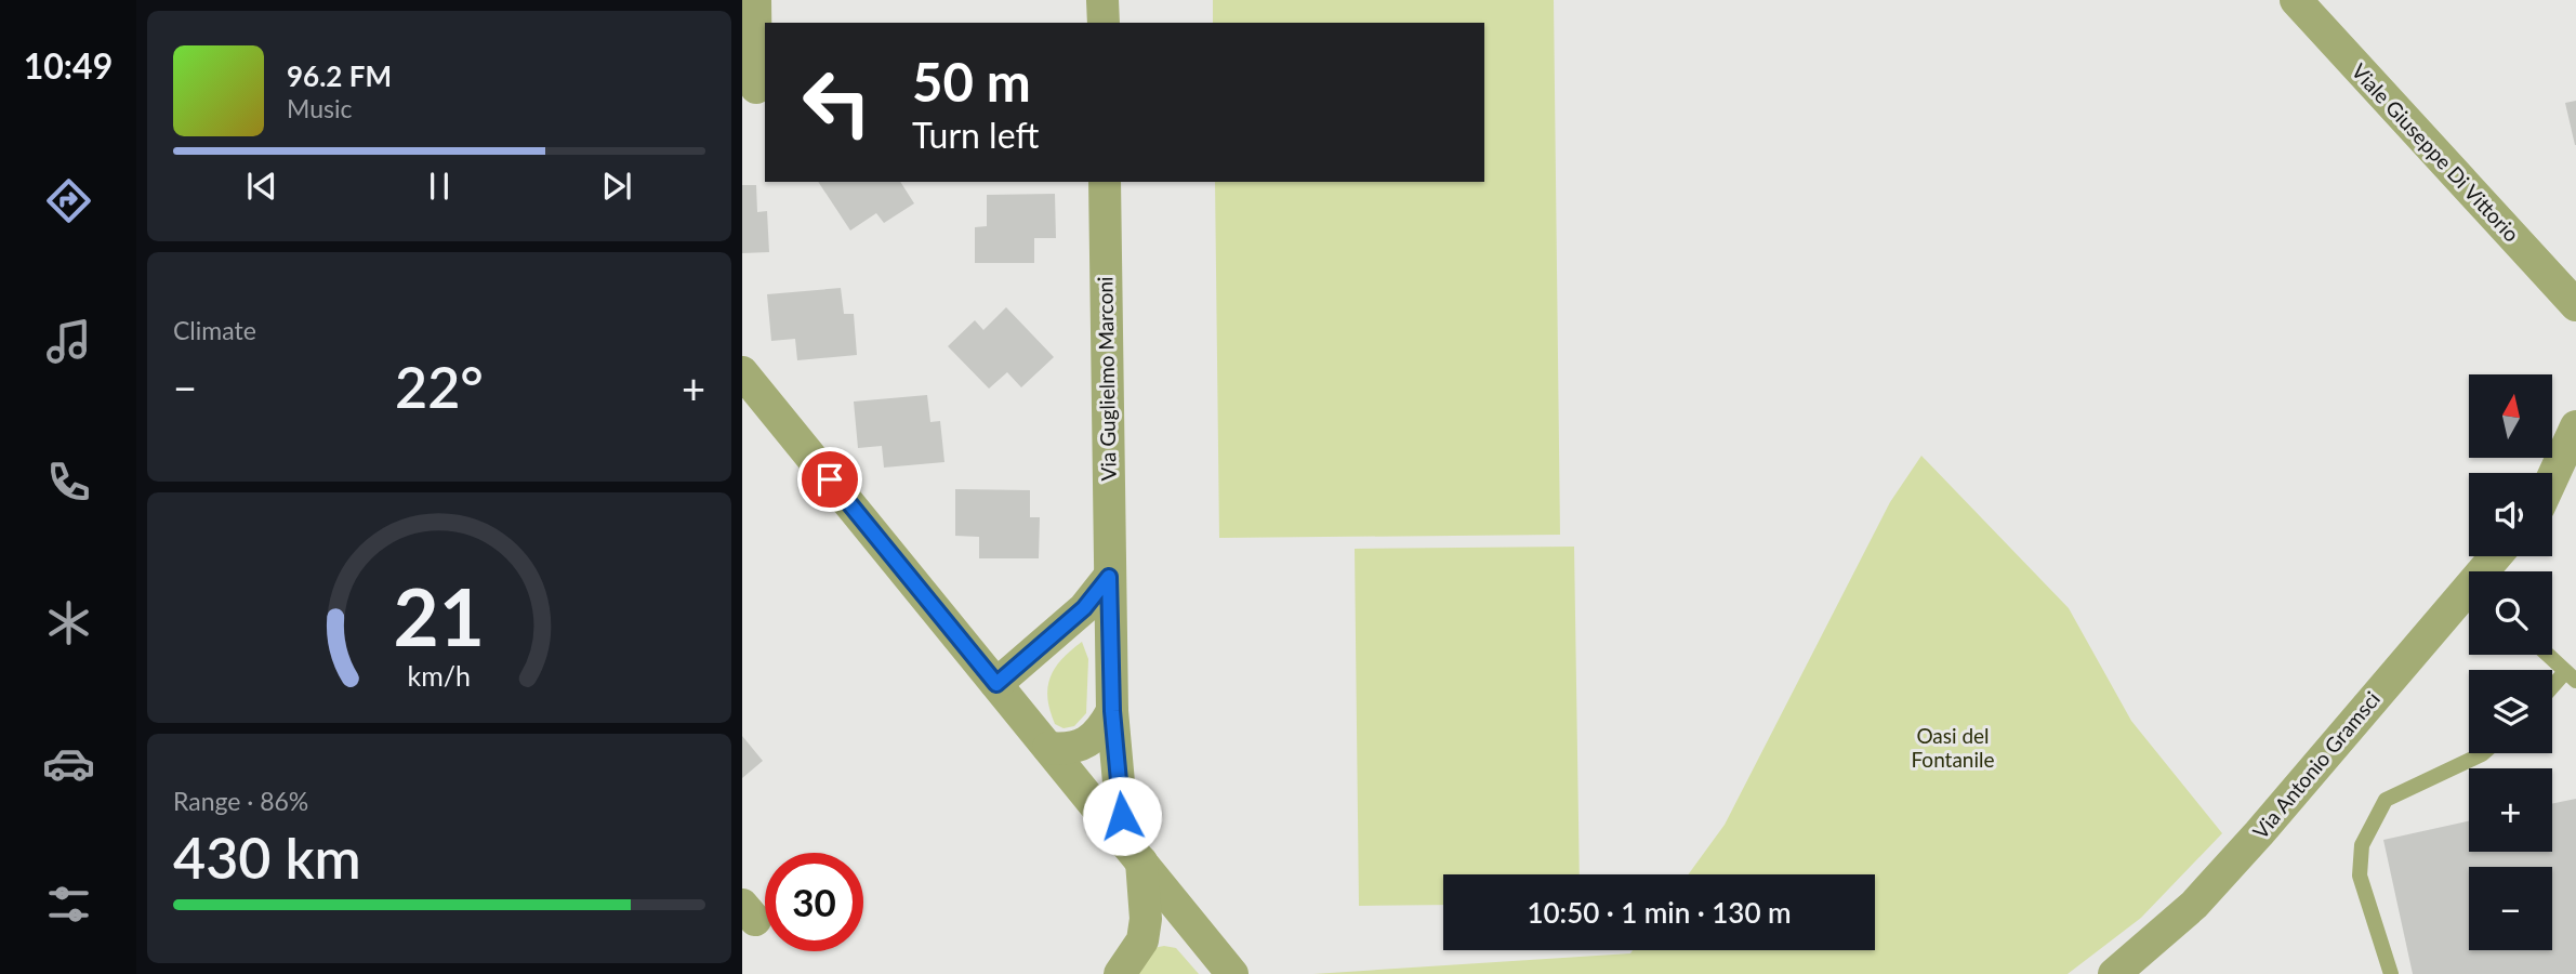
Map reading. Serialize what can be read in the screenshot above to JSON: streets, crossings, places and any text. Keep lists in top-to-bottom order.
{
  "streets": {
    "street": ["Viale Giuseppe Di Vittorio", "Via Guglielmo Marconi", "Via Antonio Gramsci"]
  },
  "parks": ["Oasi del Fontanile"],
  "north": "top",
  "page": {
    "tabs": "10:49",
    "turn": ["50 m", "Turn left"],
    "song": ["96.2 FM", "Music"],
    "tile": [
      "Climate",
      ["Range · 86%", "430 km"]
    ],
    "heat": ["−", "22°", "+"],
    "map_buttons": ["+", "−"],
    "limit": "30",
    "trip": "10:50 · 1 min · 130 m",
    "gauge": ["21", "km/h"]
  }
}
